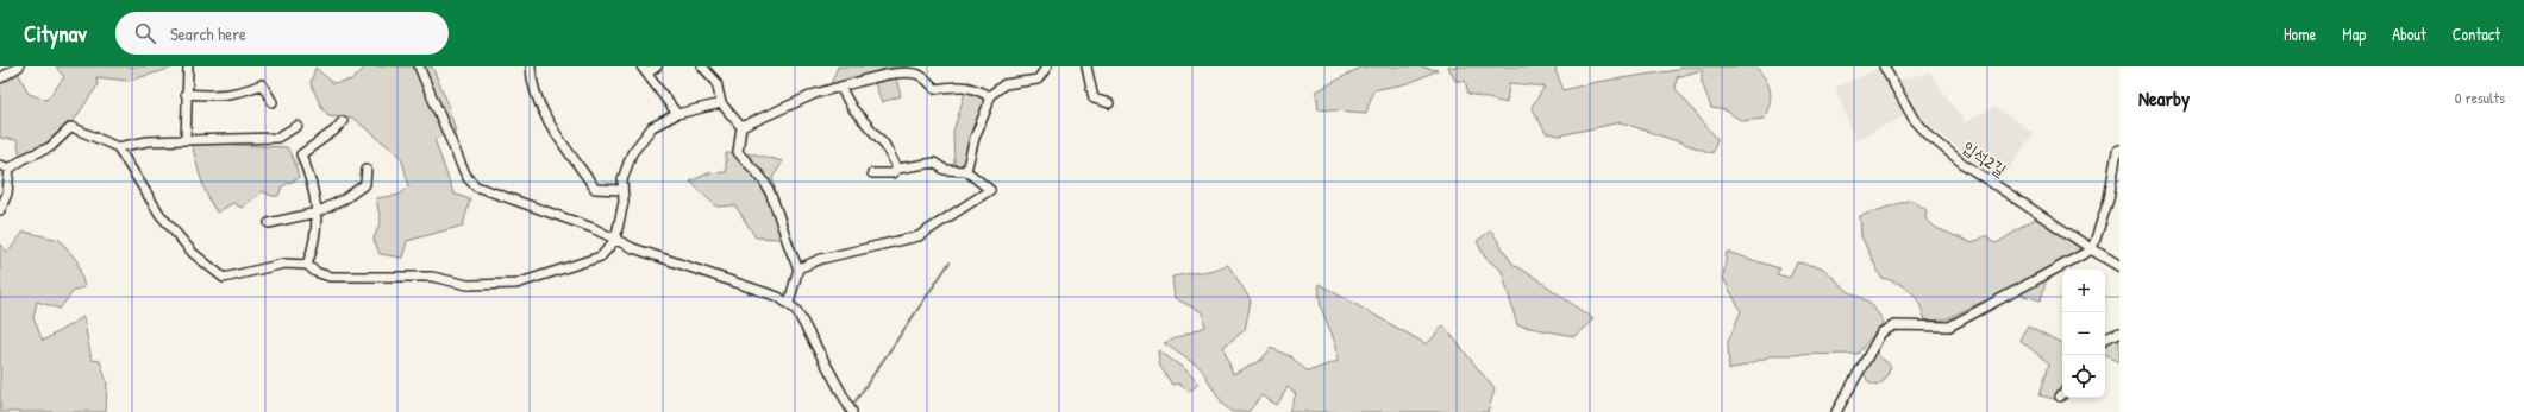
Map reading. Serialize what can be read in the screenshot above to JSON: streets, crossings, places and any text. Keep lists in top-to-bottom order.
{
  "streets": {
    "street": ["입석2길"]
  },
  "page": {
    "header": "Citynav",
    "search": "Search here",
    "nav": [
      "Home",
      "Map",
      "About",
      "Contact"
    ],
    "heading": ["Nearby", "0 results"],
    "map_buttons": ["+", "−"]
  }
}
